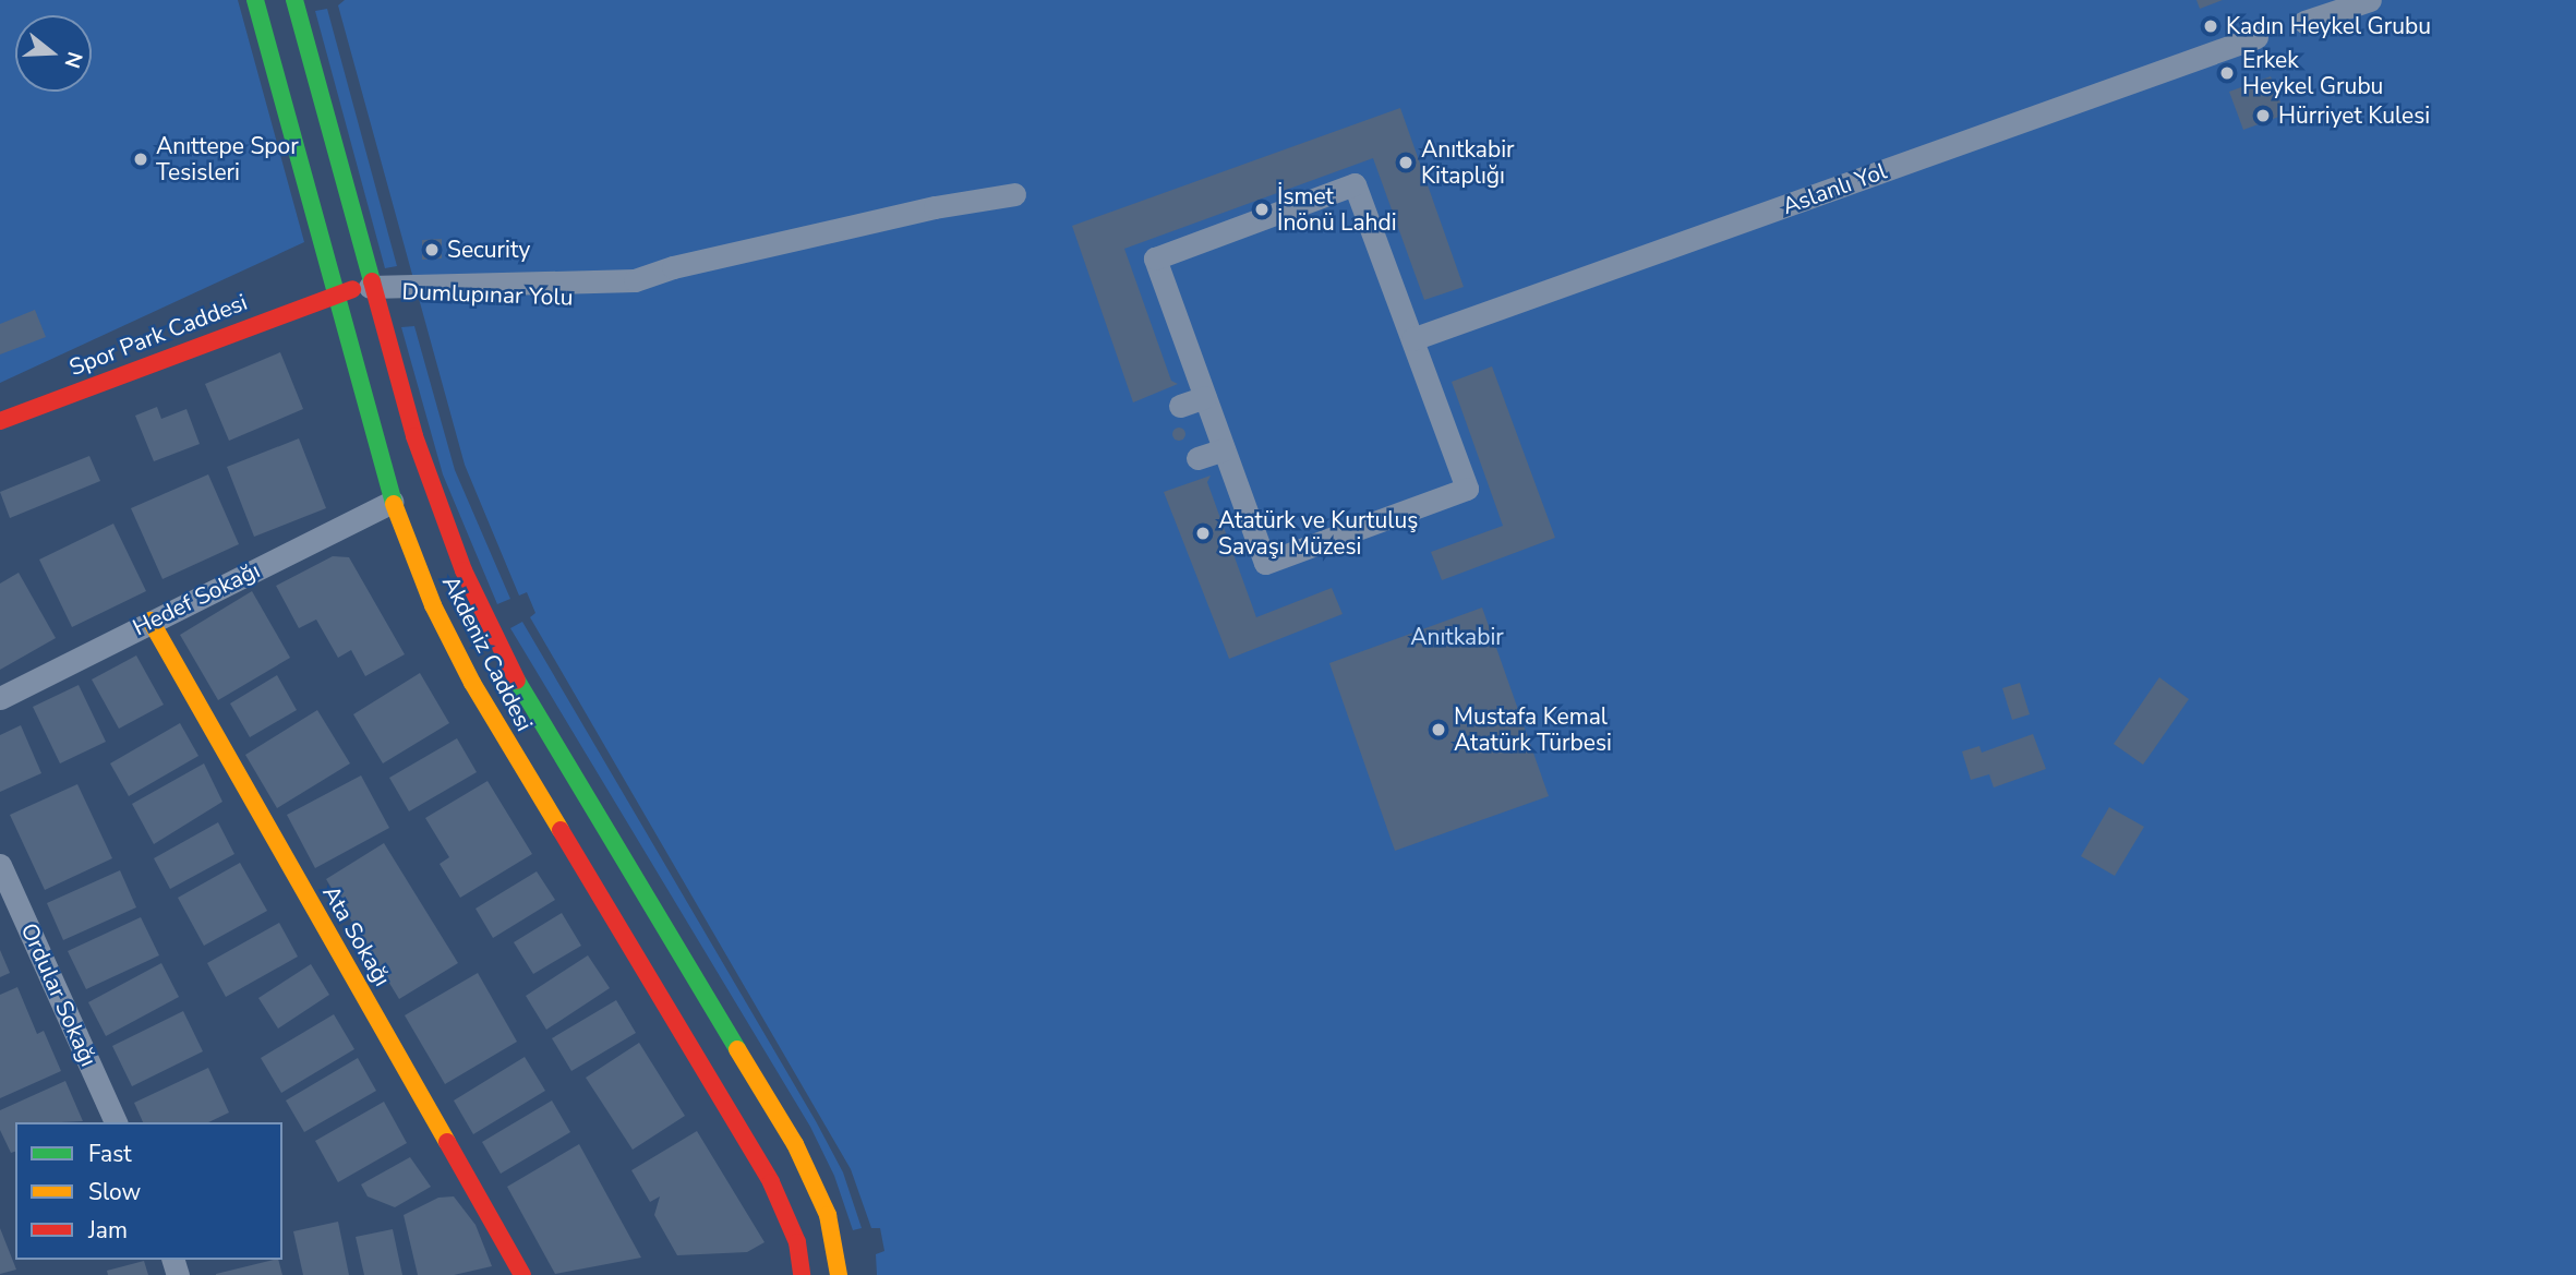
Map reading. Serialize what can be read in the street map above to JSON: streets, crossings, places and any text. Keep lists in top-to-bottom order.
{
  "streets": {
    "main road": ["Spor Park Caddesi", "Akdeniz Caddesi", "Ata Sokağı"],
    "street": [
      "Aslanlı Yol",
      "Dumlupınar Yolu",
      "Hedef Sokağı",
      "Ordular Sokağı"
    ]
  },
  "crossings": [
    ["Dumlupınar Yolu", "Spor Park Caddesi"],
    ["Dumlupınar Yolu", "Akdeniz Caddesi"],
    ["Spor Park Caddesi", "Akdeniz Caddesi"],
    ["Hedef Sokağı", "Akdeniz Caddesi"],
    ["Hedef Sokağı", "Ata Sokağı"]
  ],
  "parks": ["Anıtkabir"],
  "places": [
    "Kadın Heykel Grubu",
    "Erkek Heykel Grubu",
    "Hürriyet Kulesi",
    "Anıttepe Spor Tesisleri",
    "Anıtkabir Kitaplığı",
    "İsmet İnönü Lahdi",
    "Security",
    "Atatürk ve Kurtuluş Savaşı Müzesi",
    "Mustafa Kemal Atatürk Türbesi"
  ],
  "legend": ["Fast", "Slow", "Jam"],
  "north": "right"
}
